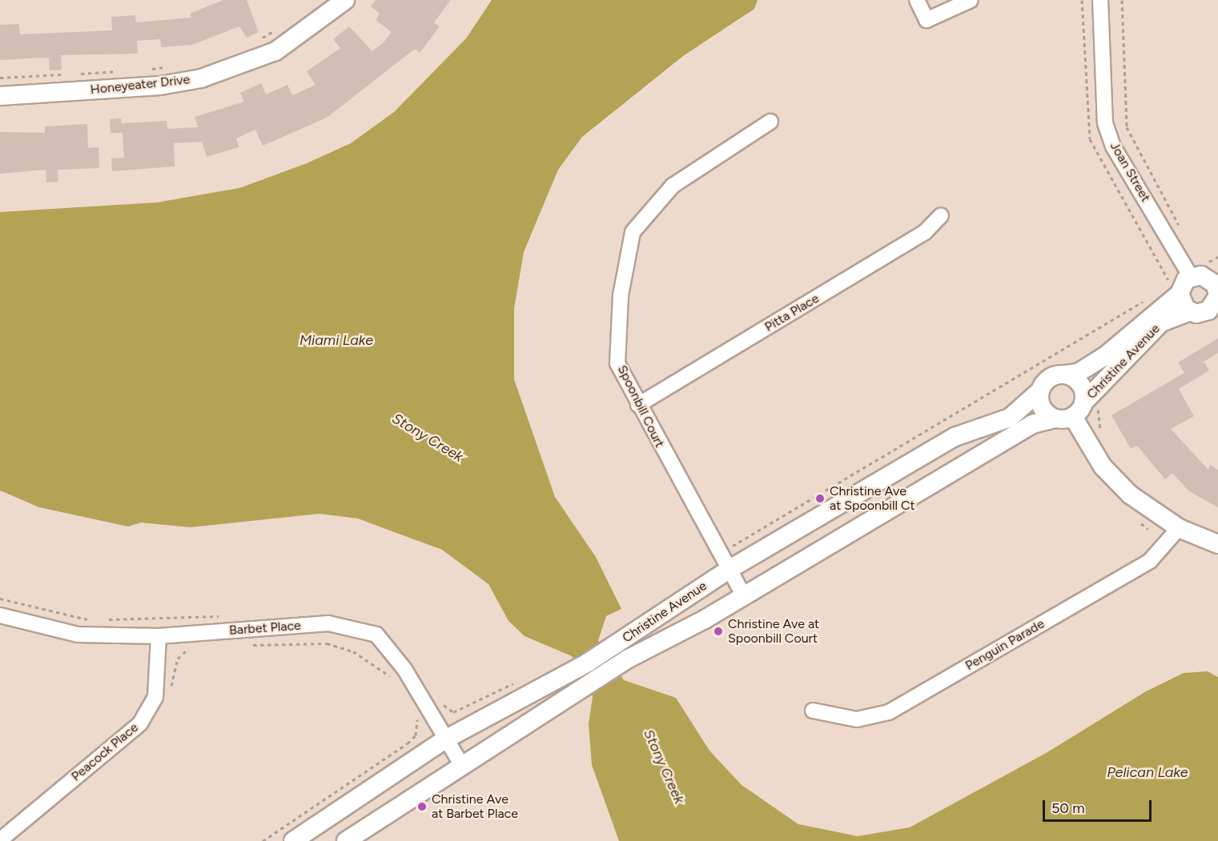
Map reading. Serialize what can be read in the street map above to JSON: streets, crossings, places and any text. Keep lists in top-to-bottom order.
{
  "streets": {
    "street": [
      "Honeyeater Drive",
      "Joan Street",
      "Pitta Place",
      "Christine Avenue",
      "Spoonbill Court",
      "Barbet Place",
      "Penguin Parade",
      "Peacock Place"
    ]
  },
  "crossings": [
    ["Joan Street", "Christine Avenue"],
    ["Pitta Place", "Spoonbill Court"],
    ["Christine Avenue", "Spoonbill Court"],
    ["Christine Avenue", "Barbet Place"],
    ["Barbet Place", "Peacock Place"]
  ],
  "water": ["Miami Lake", "Stony Creek", "Pelican Lake"],
  "places": ["Christine Ave at Spoonbill Ct", "Christine Ave at Spoonbill Court", "Christine Ave at Barbet Place"],
  "scale_bar": "50 m"
}
